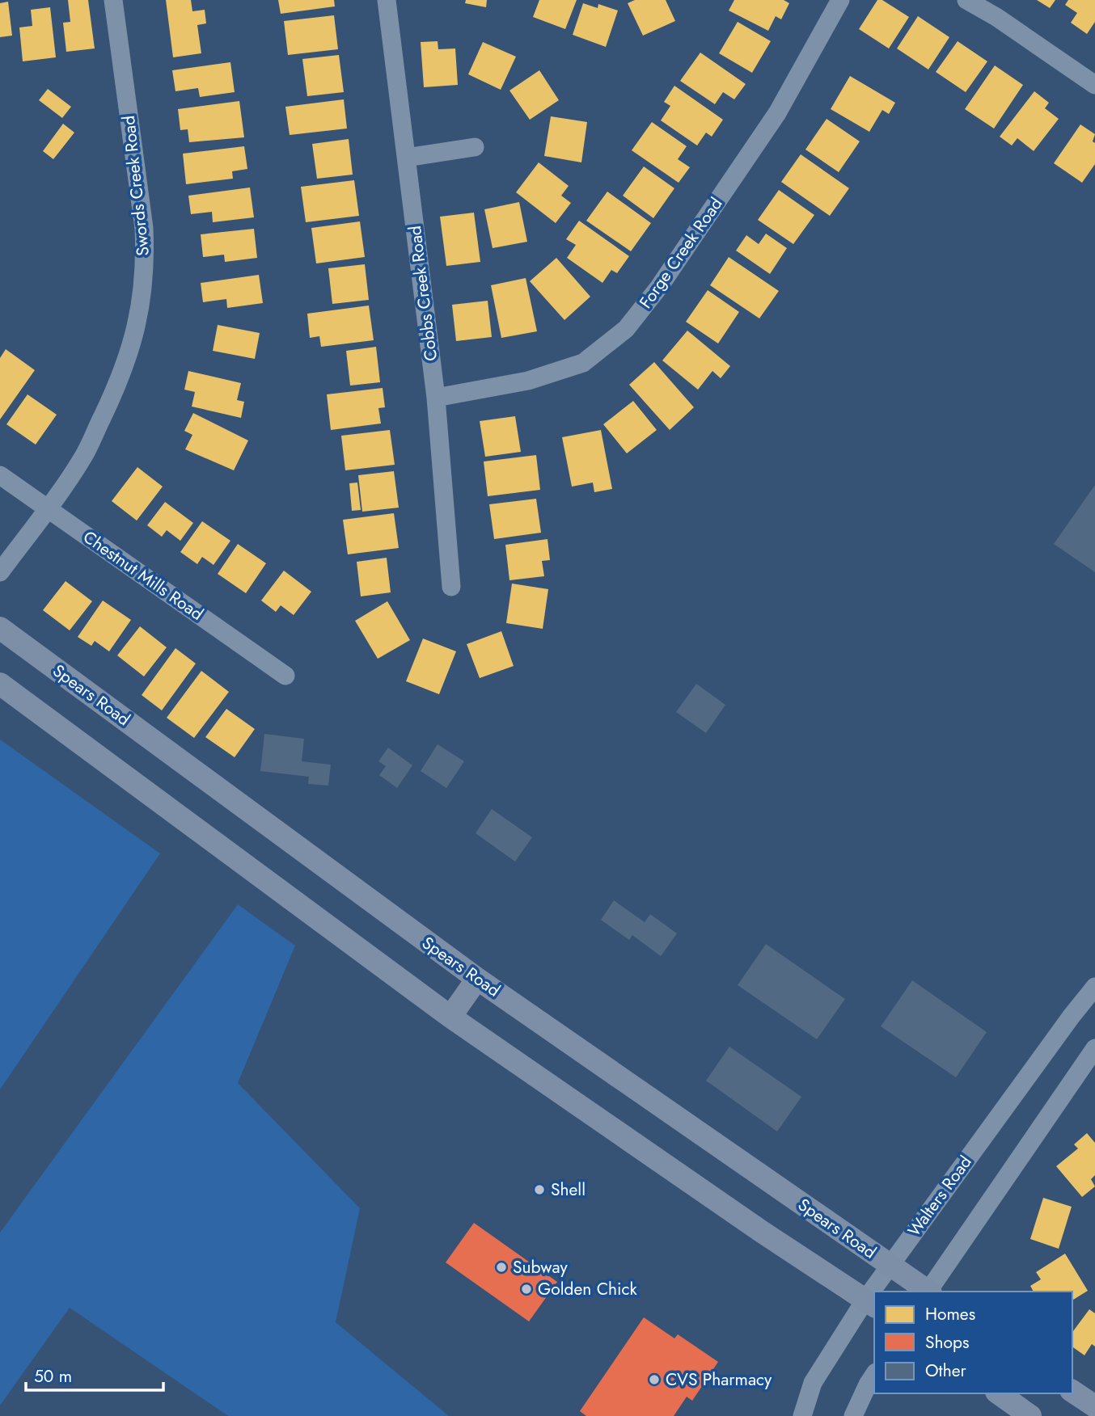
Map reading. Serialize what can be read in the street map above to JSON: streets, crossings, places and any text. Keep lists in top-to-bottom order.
{
  "streets": {
    "main road": ["Spears Road"],
    "street": [
      "Swords Creek Road",
      "Forge Creek Road",
      "Cobbs Creek Road",
      "Chestnut Mills Road",
      "Walters Road"
    ]
  },
  "crossings": [
    ["Swords Creek Road", "Chestnut Mills Road"],
    ["Forge Creek Road", "Cobbs Creek Road"],
    ["Spears Road", "Walters Road"]
  ],
  "places": [
    "Shell",
    "Subway",
    "Golden Chick",
    "CVS Pharmacy"
  ],
  "legend": ["Homes", "Shops", "Other"],
  "scale_bar": "50 m"
}
